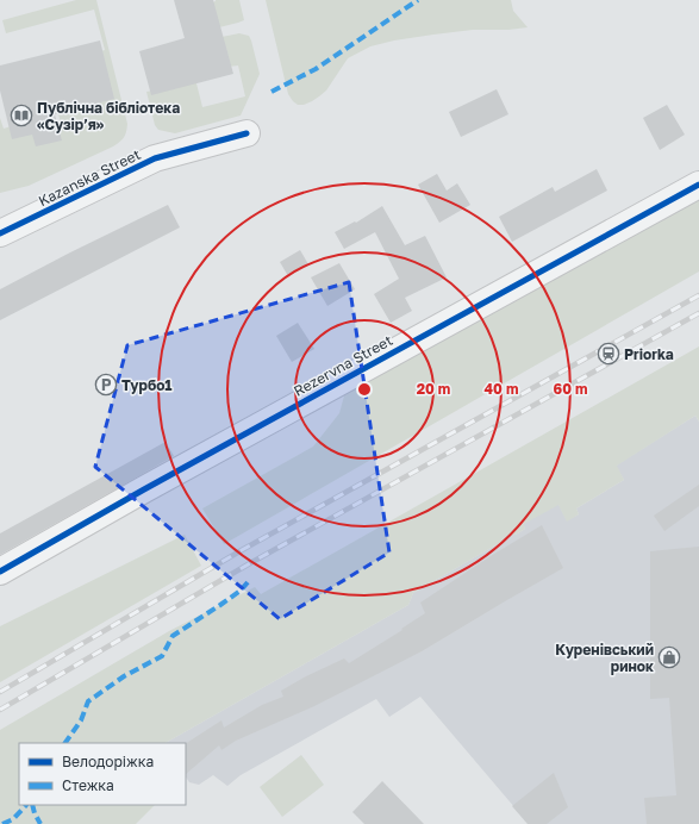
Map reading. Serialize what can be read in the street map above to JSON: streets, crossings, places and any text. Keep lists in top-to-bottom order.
{
  "streets": {
    "street": ["Kazanska Street", "Rezervna Street"]
  },
  "places": {
    "library": ["Публічна бібліотека «Сузір’я»"],
    "station": ["Priorka"],
    "parking": ["Турбо1"],
    "shop": ["Куренівський ринок"]
  },
  "legend": ["Велодоріжка", "Стежка"],
  "rings": ["20 m", "40 m", "60 m"]
}
